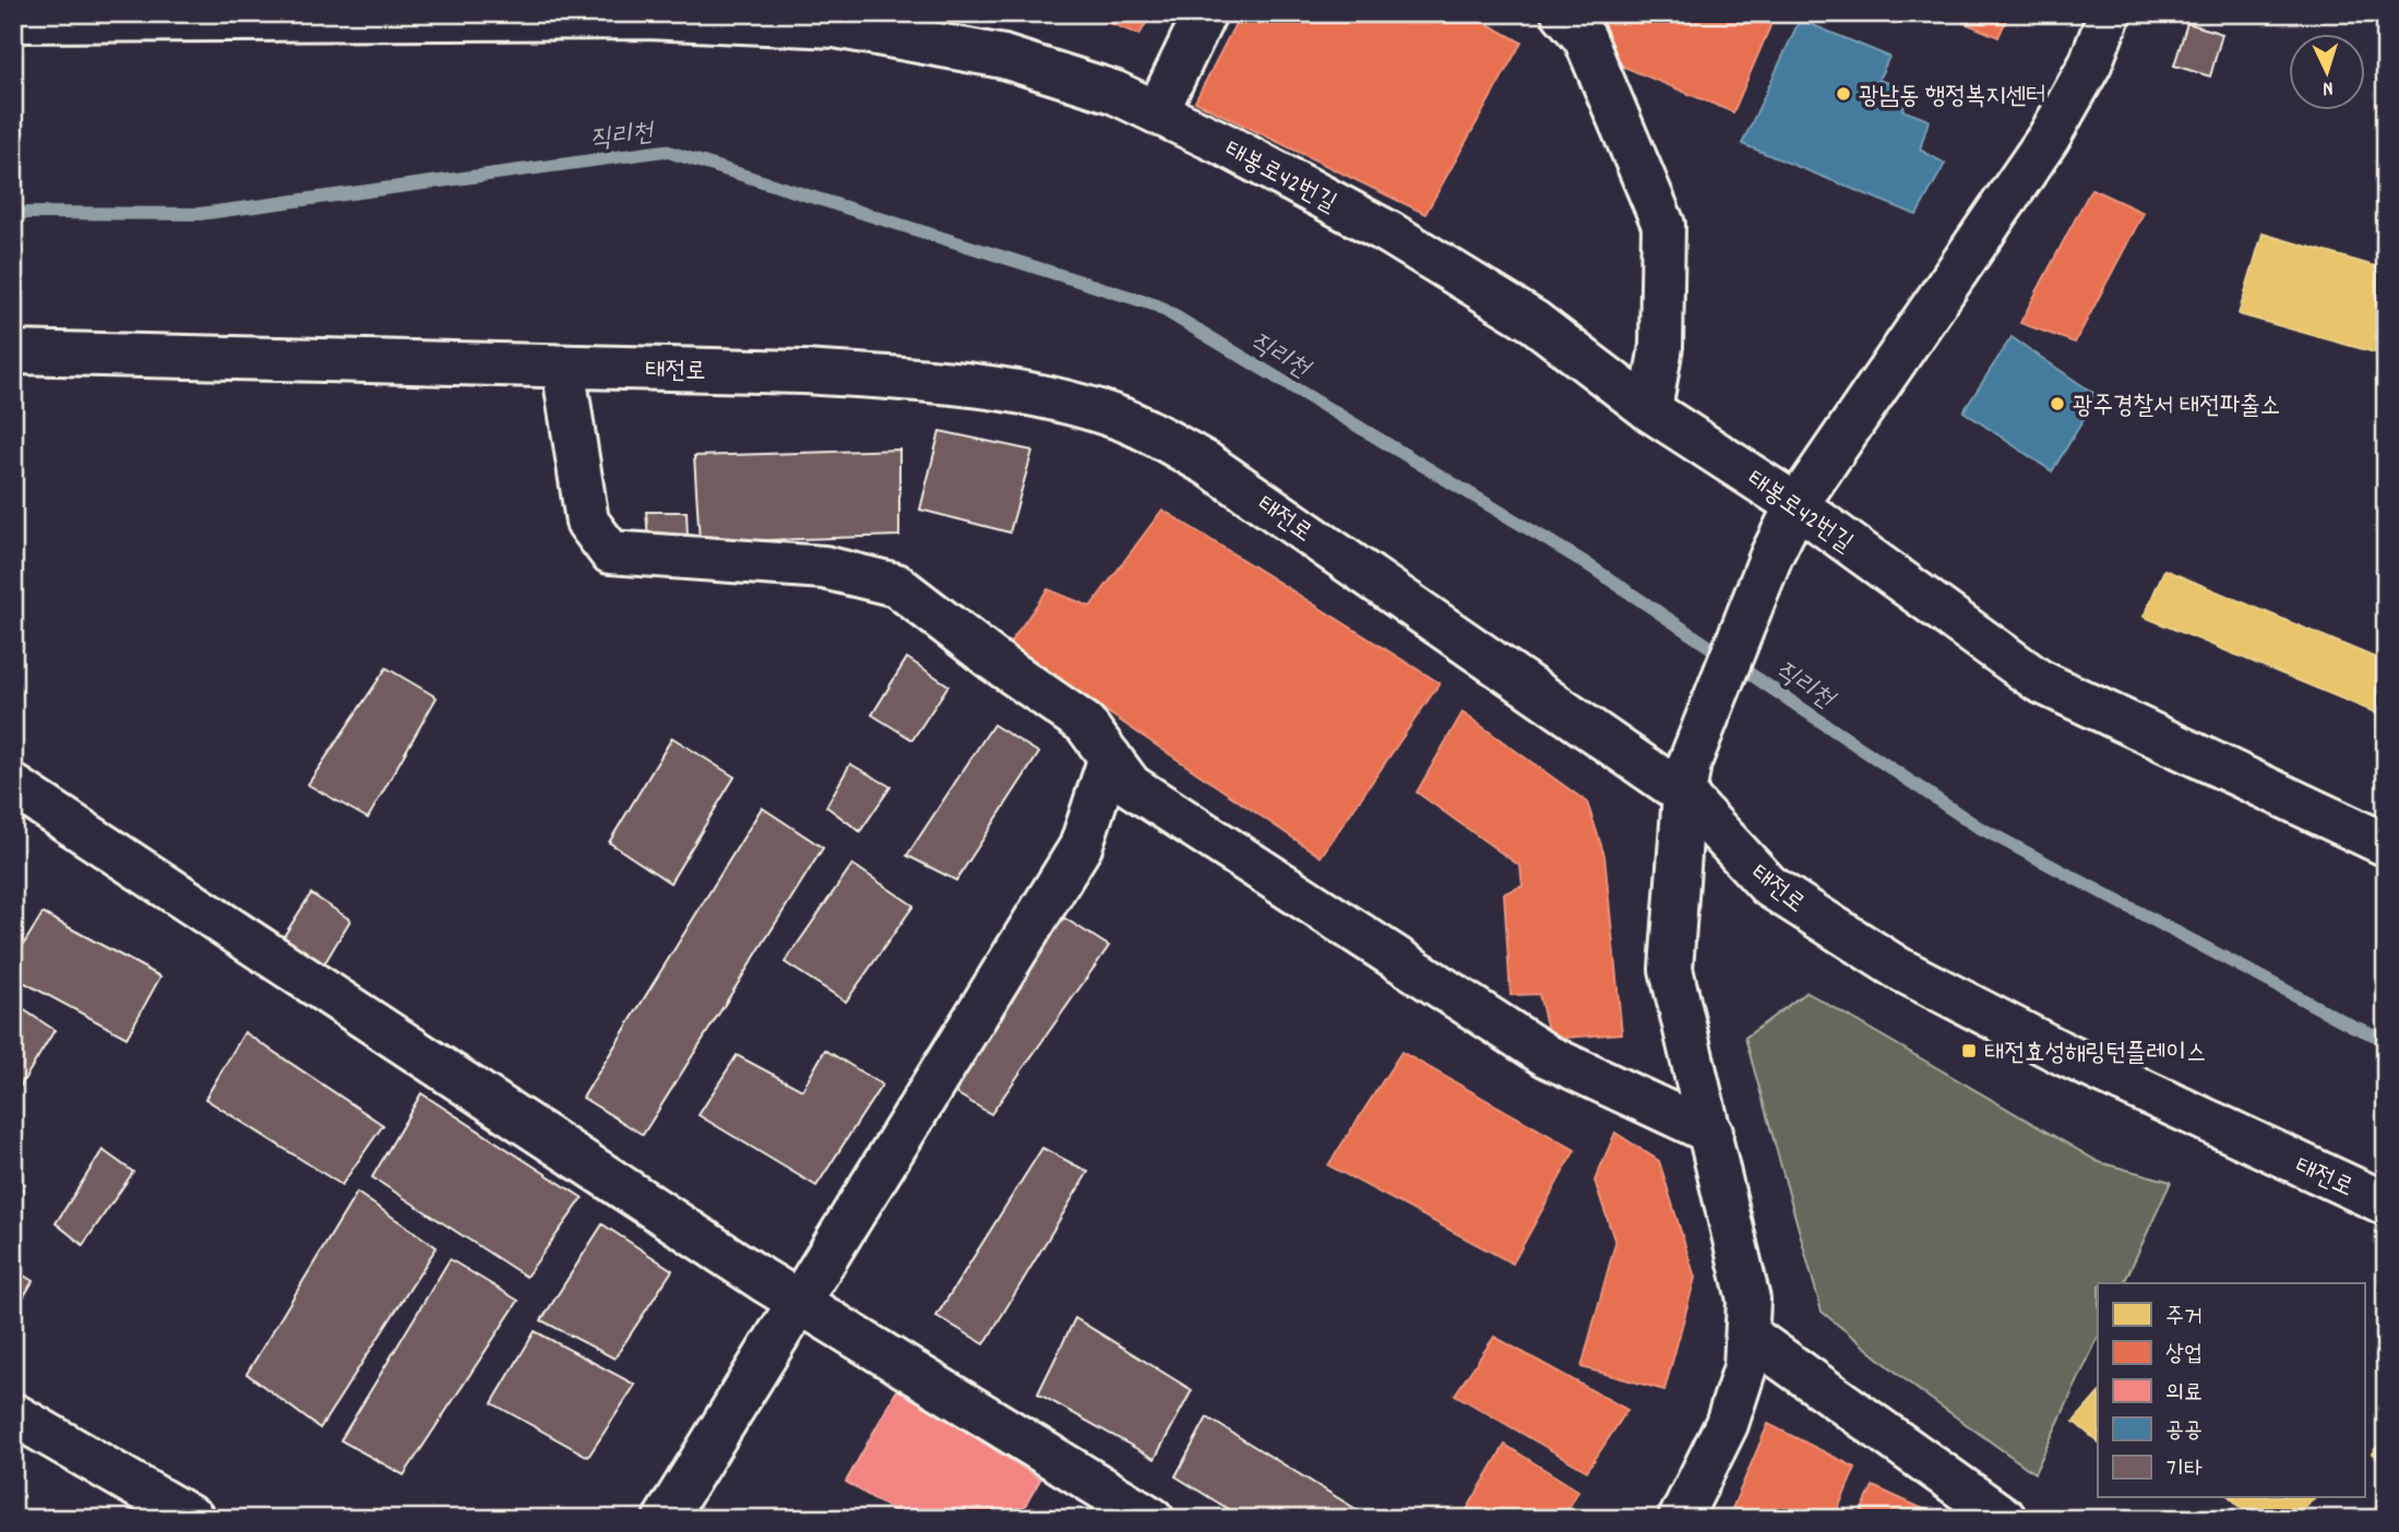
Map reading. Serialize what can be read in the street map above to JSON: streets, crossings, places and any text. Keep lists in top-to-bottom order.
{
  "streets": {
    "street": ["태봉로42번길", "태전로"]
  },
  "water": ["직리천"],
  "places": {
    "other": ["광남동 행정복지센터", "광주경찰서 태전파출소"],
    "transit": ["태전효성해링턴플레이스"]
  },
  "legend": [
    "주거",
    "상업",
    "의료",
    "공공",
    "기타"
  ],
  "north": "bottom"
}
